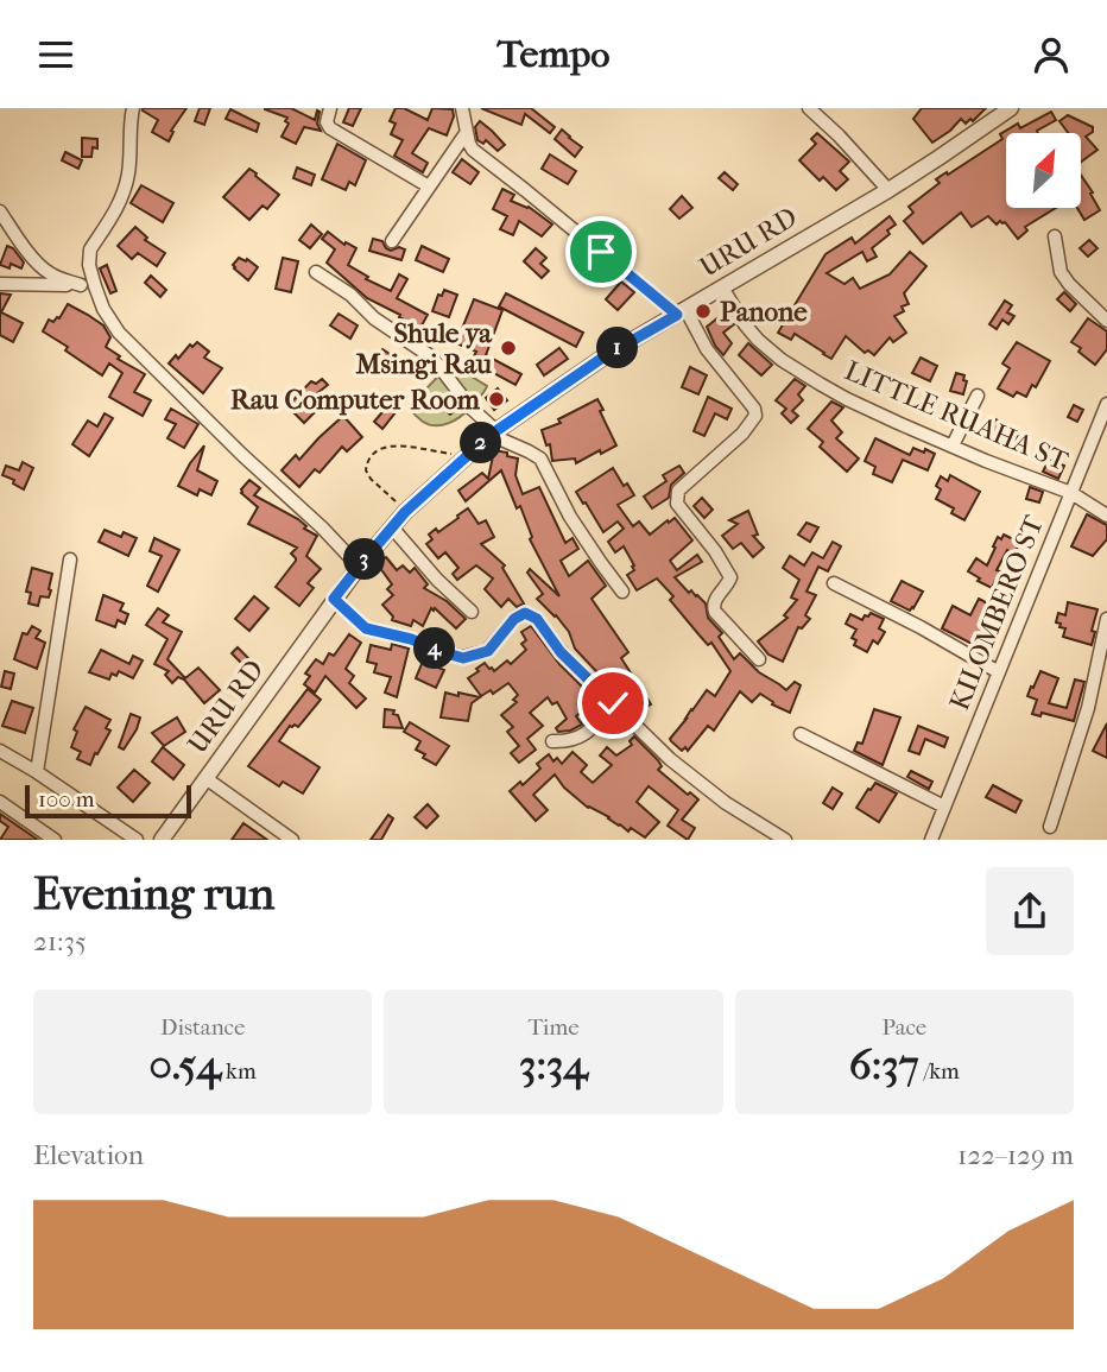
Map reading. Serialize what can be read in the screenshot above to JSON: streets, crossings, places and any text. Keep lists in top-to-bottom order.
{
  "streets": {
    "street": ["URU RD", "LITTLE RUAHA ST", "KILOMBERO ST"]
  },
  "crossings": [
    ["URU RD", "LITTLE RUAHA ST"],
    ["LITTLE RUAHA ST", "KILOMBERO ST"]
  ],
  "places": ["Panone", "Shule ya Msingi Rau", "Rau Computer Room"],
  "scale_bar": "100 m",
  "north": "top right",
  "page": {
    "header": "Tempo",
    "pins": [
      "1",
      "2",
      "3",
      "4"
    ],
    "scale": "100 m",
    "heading": ["Evening run", "21:35"],
    "stats": [
      ["Distance", "0.54 km"],
      ["Time", "3:34"],
      ["Pace", "6:37 /km"]
    ],
    "chart": ["Elevation", "122–129 m"]
  }
}
